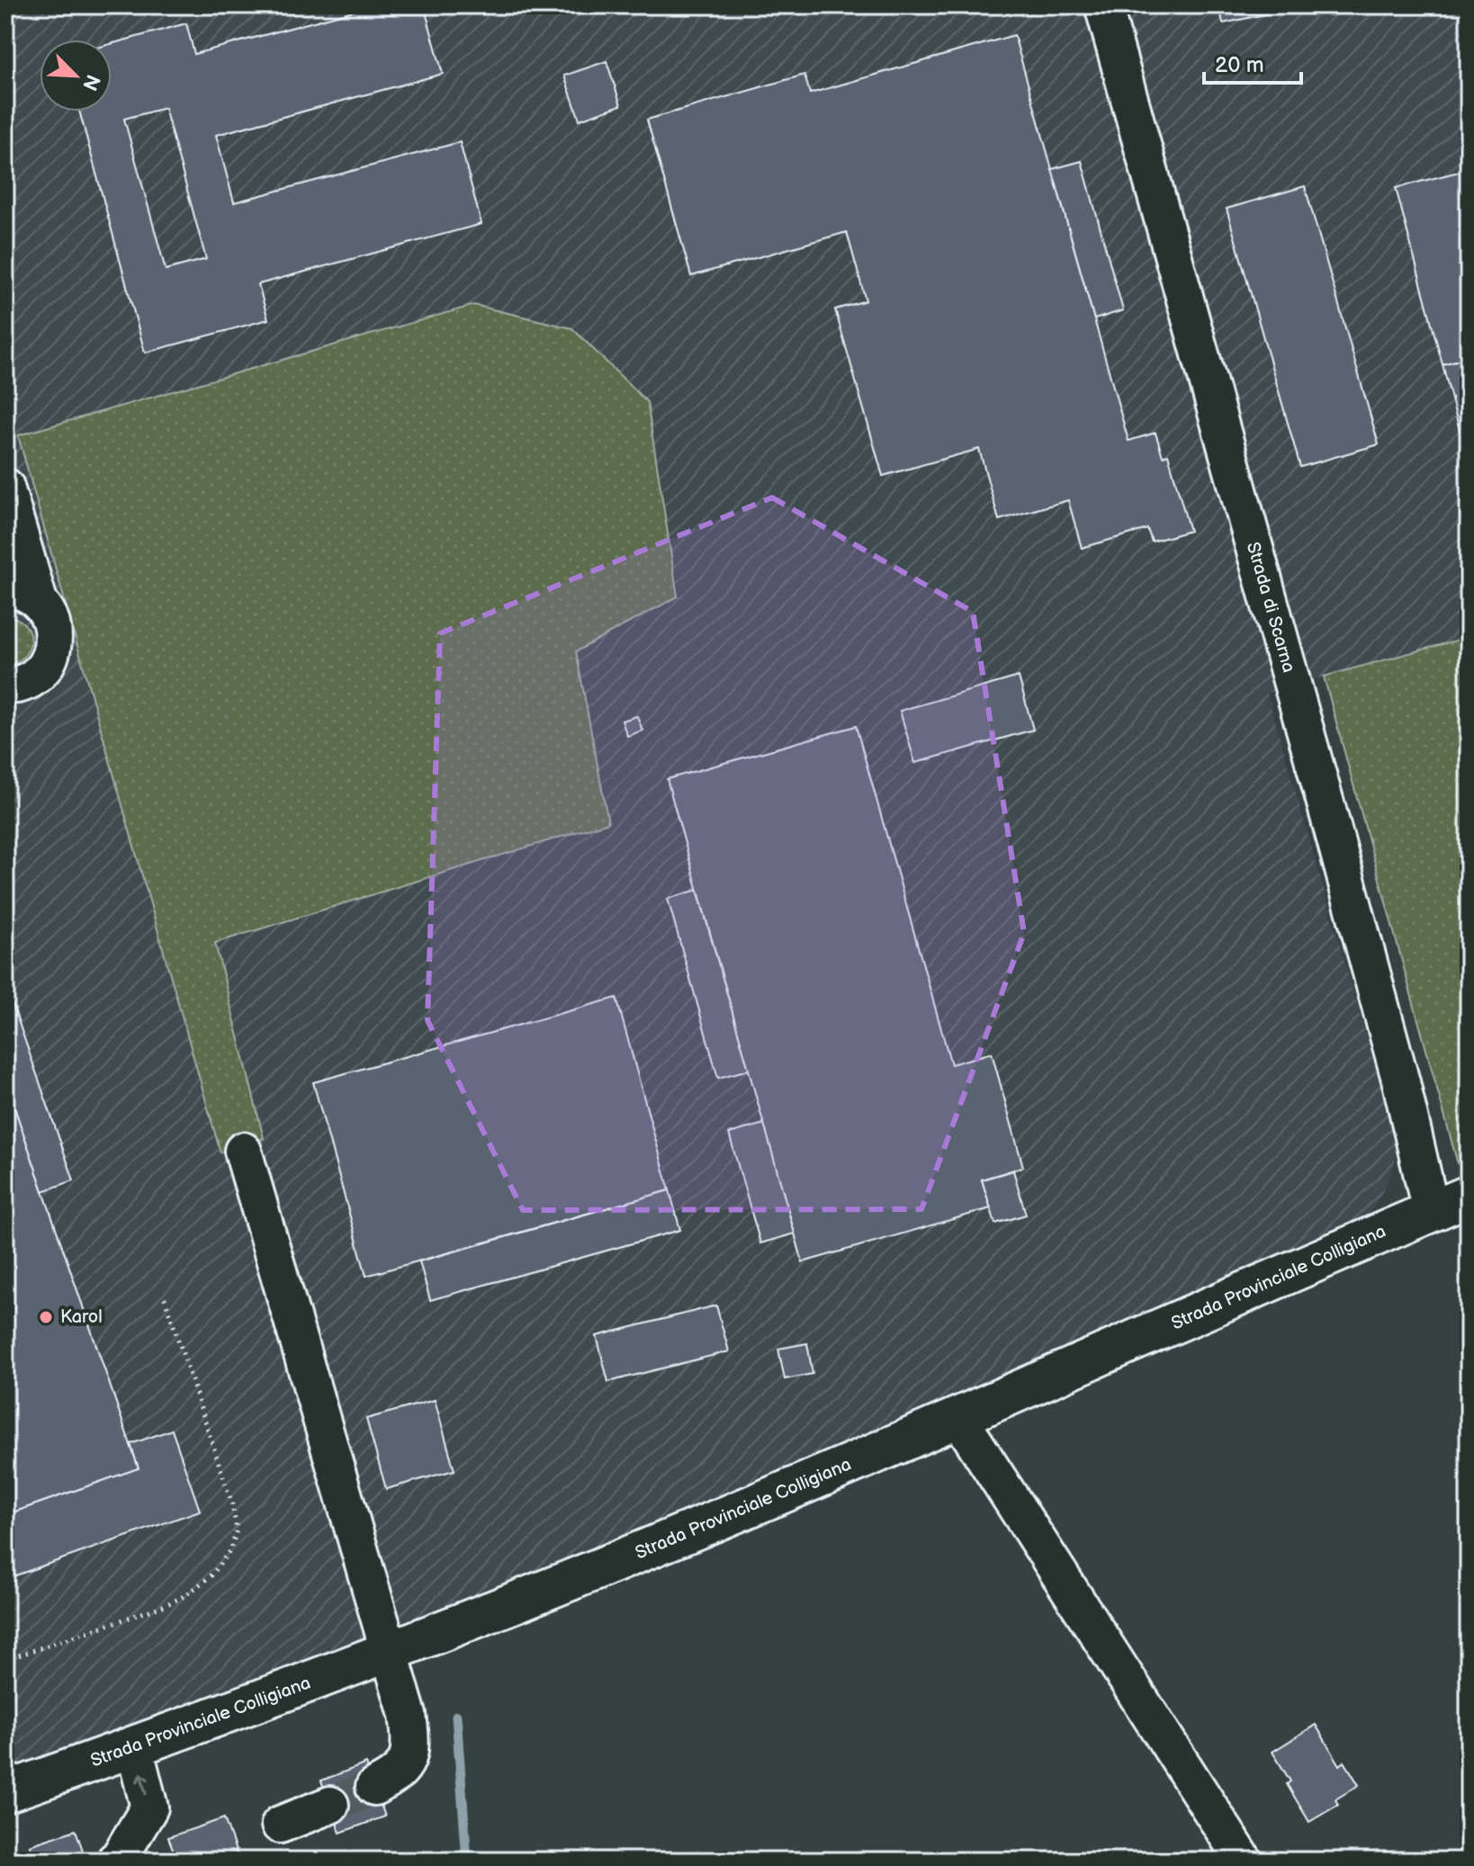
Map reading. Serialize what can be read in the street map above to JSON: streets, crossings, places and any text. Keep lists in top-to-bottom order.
{
  "streets": {
    "main road": ["Strada Provinciale Colligiana"],
    "street": ["Strada di Scarna"]
  },
  "crossings": [
    ["Strada di Scarna", "Strada Provinciale Colligiana"]
  ],
  "places": ["Karol"],
  "scale_bar": "20 m",
  "north": "bottom right"
}
